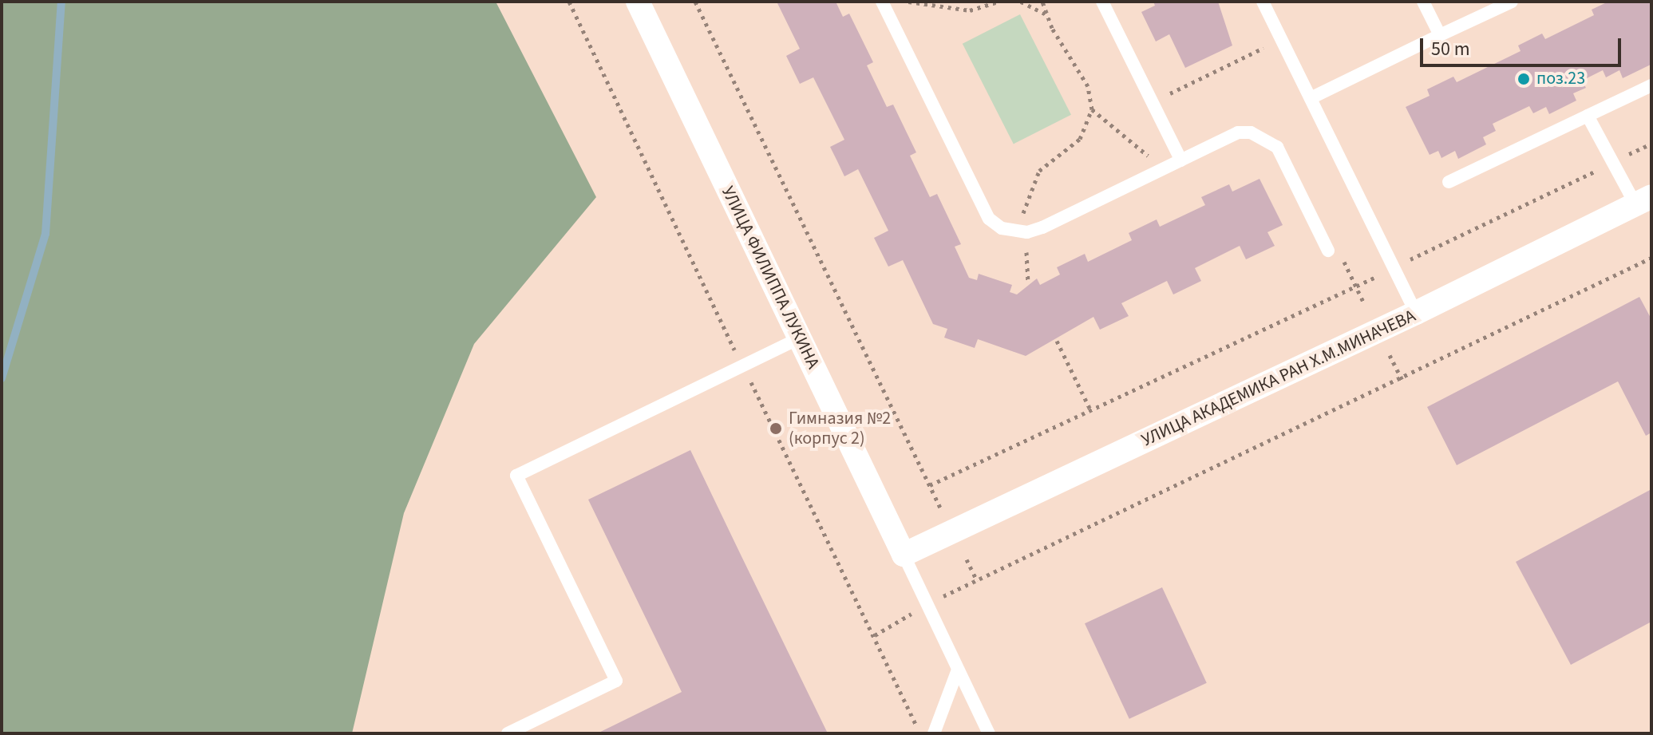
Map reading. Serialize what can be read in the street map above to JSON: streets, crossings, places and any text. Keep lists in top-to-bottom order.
{
  "streets": {
    "street": ["УЛИЦА ФИЛИППА ЛУКИНА", "УЛИЦА АКАДЕМИКА РАН Х.М.МИНАЧЕВА"]
  },
  "crossings": [
    ["УЛИЦА ФИЛИППА ЛУКИНА", "УЛИЦА АКАДЕМИКА РАН Х.М.МИНАЧЕВА"]
  ],
  "places": ["поз.23", "Гимназия №2 (корпус 2)"],
  "scale_bar": "50 m"
}
